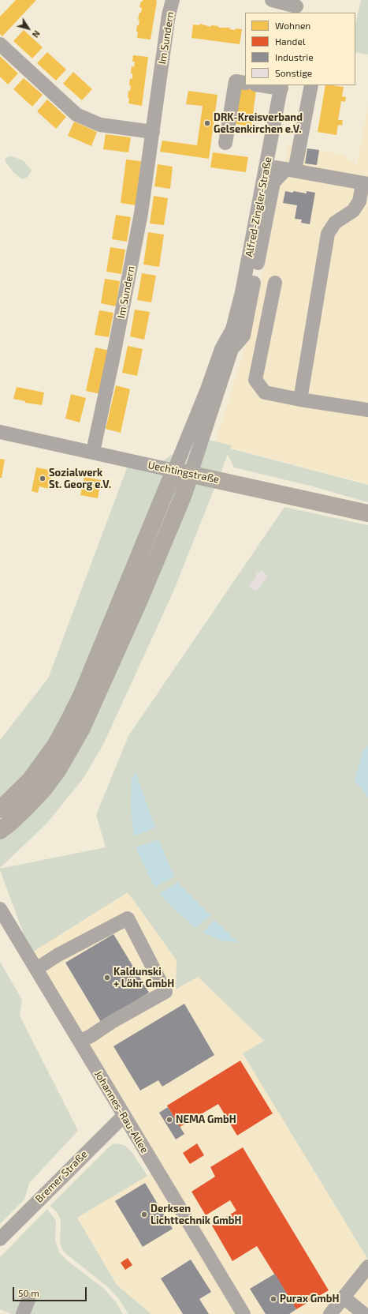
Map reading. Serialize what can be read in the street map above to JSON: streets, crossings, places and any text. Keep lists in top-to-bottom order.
{
  "streets": {
    "main road": ["Uechtingstraße"],
    "street": [
      "Im Sundern",
      "Alfred-Zingler-Straße",
      "Johannes-Rau-Allee",
      "Bremer Straße"
    ]
  },
  "crossings": [
    ["Im Sundern", "Uechtingstraße"],
    ["Alfred-Zingler-Straße", "Uechtingstraße"],
    ["Johannes-Rau-Allee", "Bremer Straße"]
  ],
  "places": [
    "DRK-Kreisverband Gelsenkirchen e.V.",
    "Sozialwerk St. Georg e.V.",
    "Kaldunski + Löhr GmbH",
    "NEMA GmbH",
    "Derksen Lichttechnik GmbH",
    "Purax GmbH"
  ],
  "legend": [
    "Wohnen",
    "Handel",
    "Industrie",
    "Sonstige"
  ],
  "scale_bar": "50 m",
  "north": "bottom right"
}
